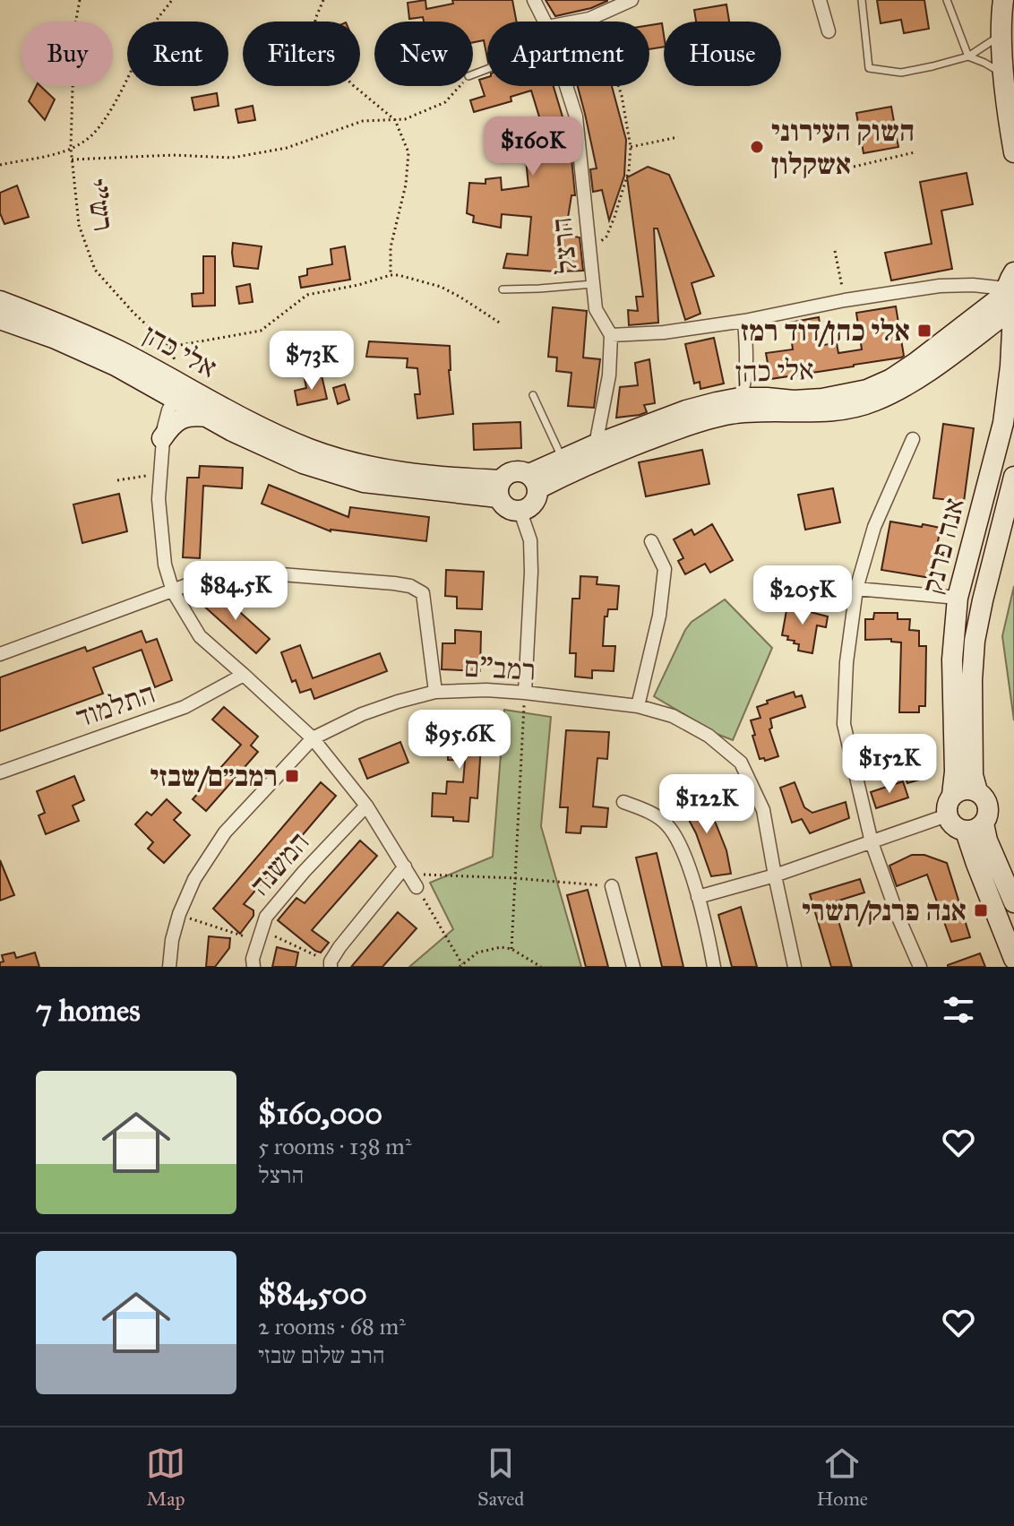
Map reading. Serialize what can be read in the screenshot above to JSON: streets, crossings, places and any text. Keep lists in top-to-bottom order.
{
  "streets": {
    "street": [
      "הרצל",
      "אלי כהן",
      "אנה פרנק",
      "רמב\"ם",
      "התלמוד",
      "המשנה"
    ],
    "path": ["רש\"י"]
  },
  "crossings": [
    ["הרצל", "אלי כהן"],
    ["אלי כהן", "אנה פרנק"]
  ],
  "places": {
    "other": ["השוק העירוני אשקלון"],
    "transit": ["אלי כהן/דוד רמז", "רמב״ם/שבזי", "אנה פרנק/תשרי"]
  },
  "page": {
    "chip": [
      "Buy",
      "Rent",
      "Filters",
      "New",
      "Apartment",
      "House"
    ],
    "price": [
      "$160K",
      "$73K",
      "$84.5K",
      "$205K",
      "$95.6K",
      "$152K",
      "$122K"
    ],
    "heading": "7 homes",
    "list": [
      {
        "name": "$160,000",
        "note": "5 rooms · 138 m² · הרצל"
      },
      {
        "name": "$84,500",
        "note": "2 rooms · 68 m² · הרב שלום שבזי"
      }
    ],
    "tabs": ["Map", "Saved", "Home"]
  }
}
